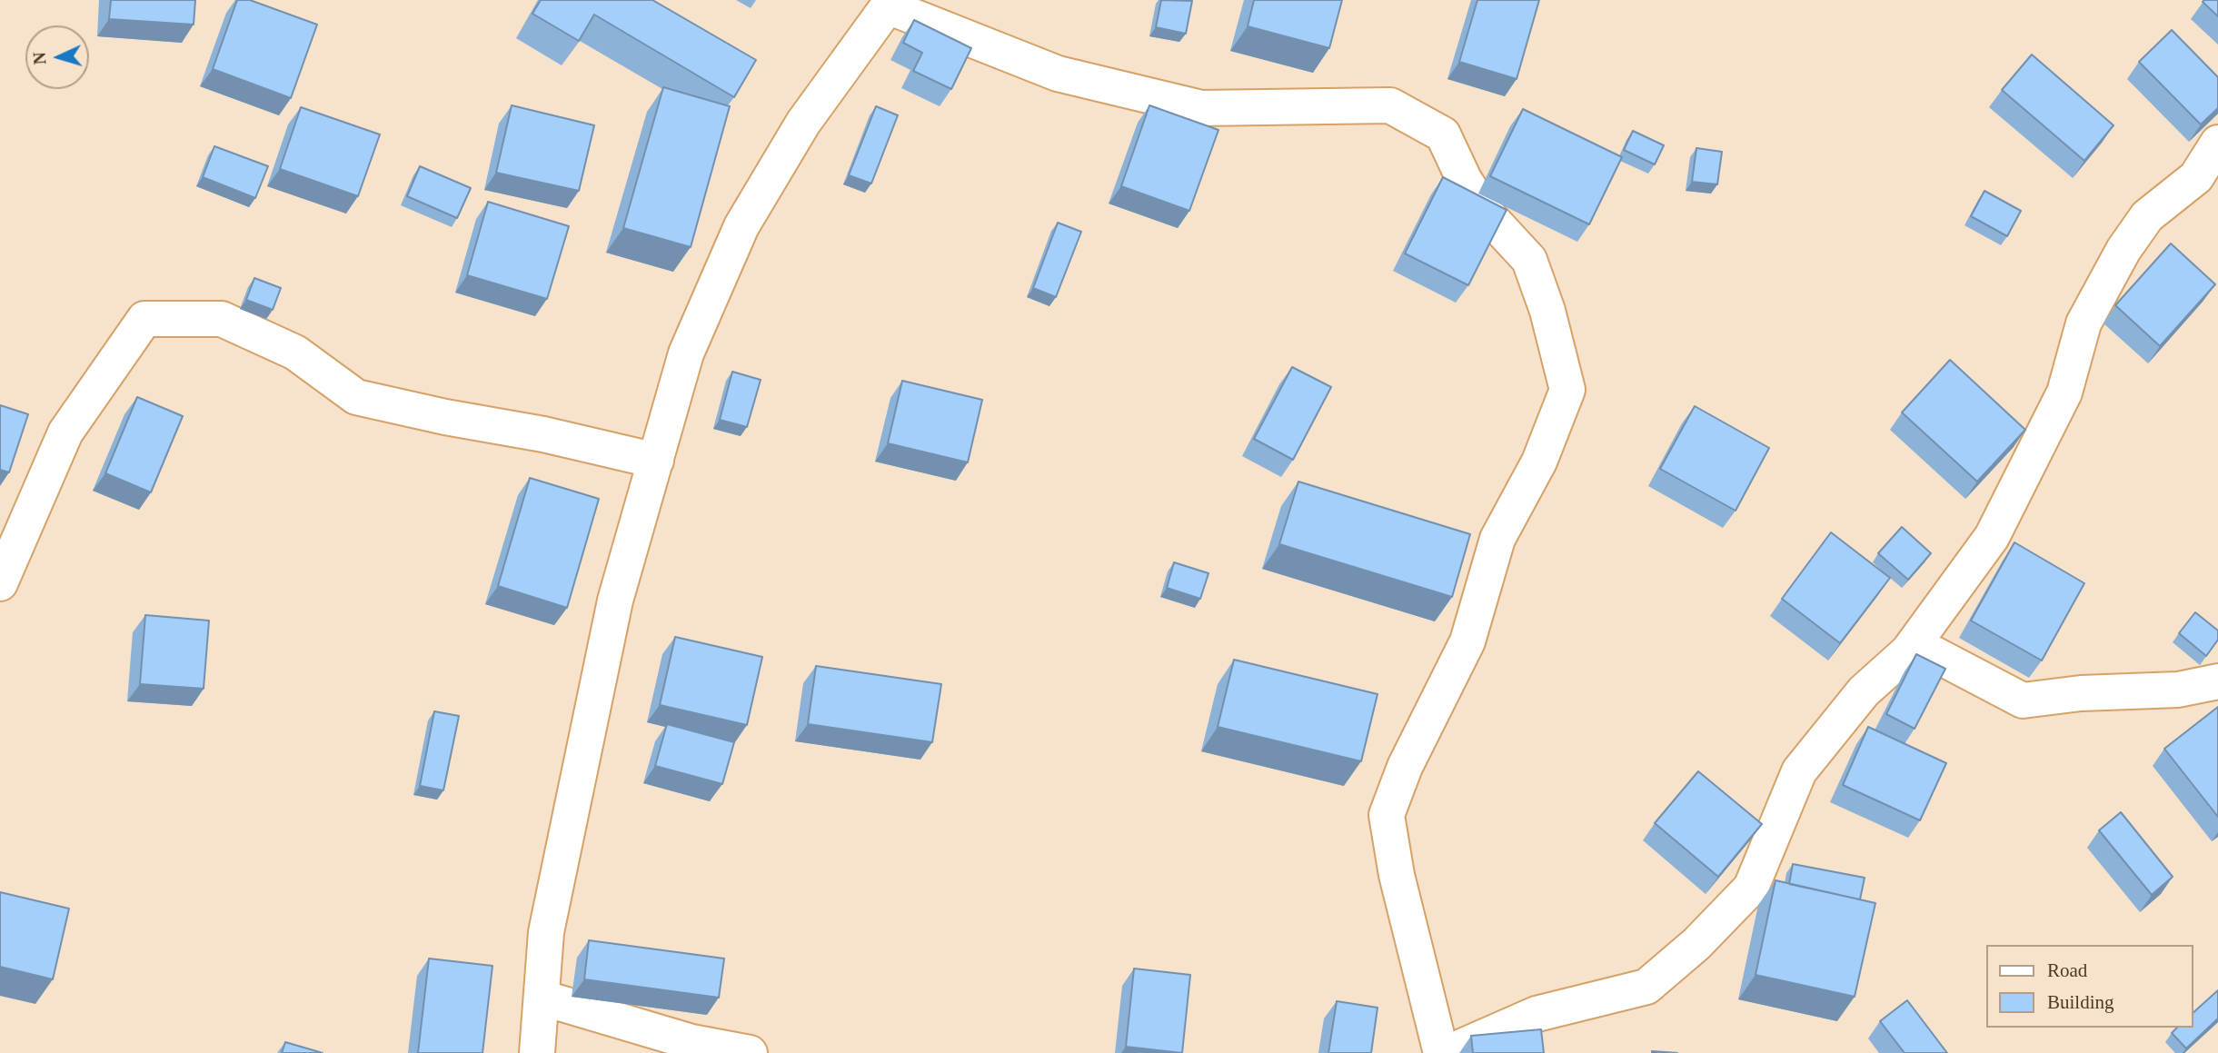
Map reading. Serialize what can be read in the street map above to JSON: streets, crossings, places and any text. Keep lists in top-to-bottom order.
{
  "legend": ["Road", "Building"],
  "north": "left"
}
